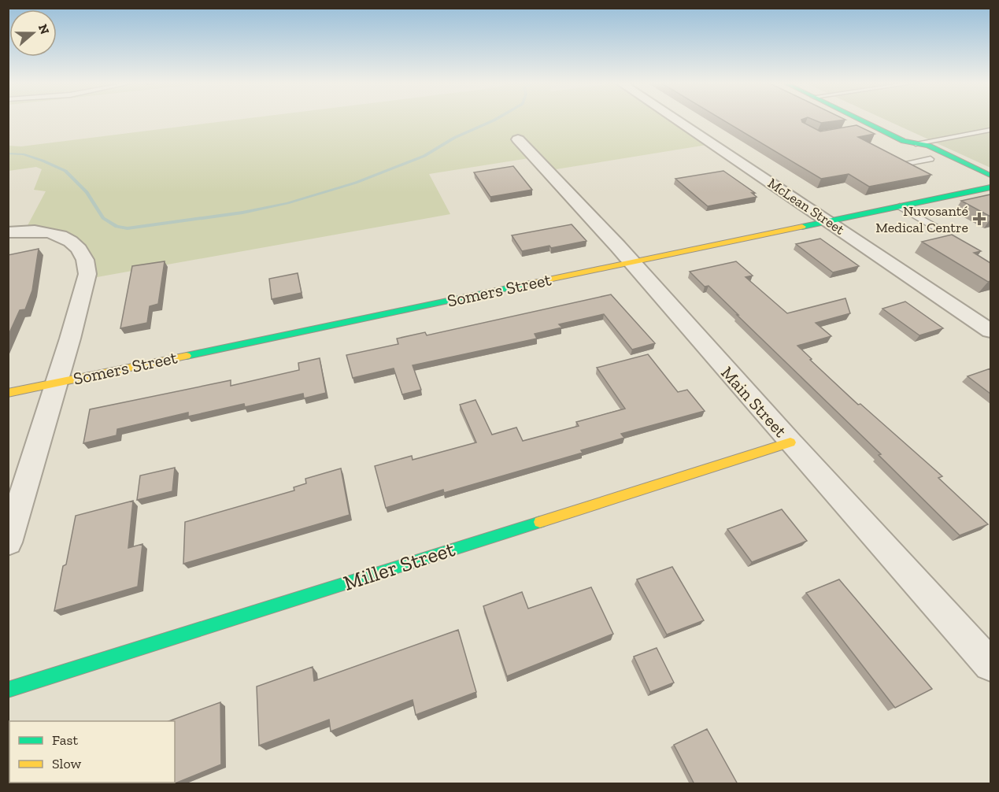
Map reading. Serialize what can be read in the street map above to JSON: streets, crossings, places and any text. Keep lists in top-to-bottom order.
{
  "streets": {
    "street": [
      "McLean Street",
      "Somers Street",
      "Main Street",
      "Miller Street"
    ]
  },
  "crossings": [
    ["McLean Street", "Somers Street"],
    ["Somers Street", "Main Street"],
    ["Main Street", "Miller Street"]
  ],
  "places": {
    "health": ["Nuvosanté Medical Centre"]
  },
  "legend": ["Fast", "Slow"],
  "north": "right"
}
